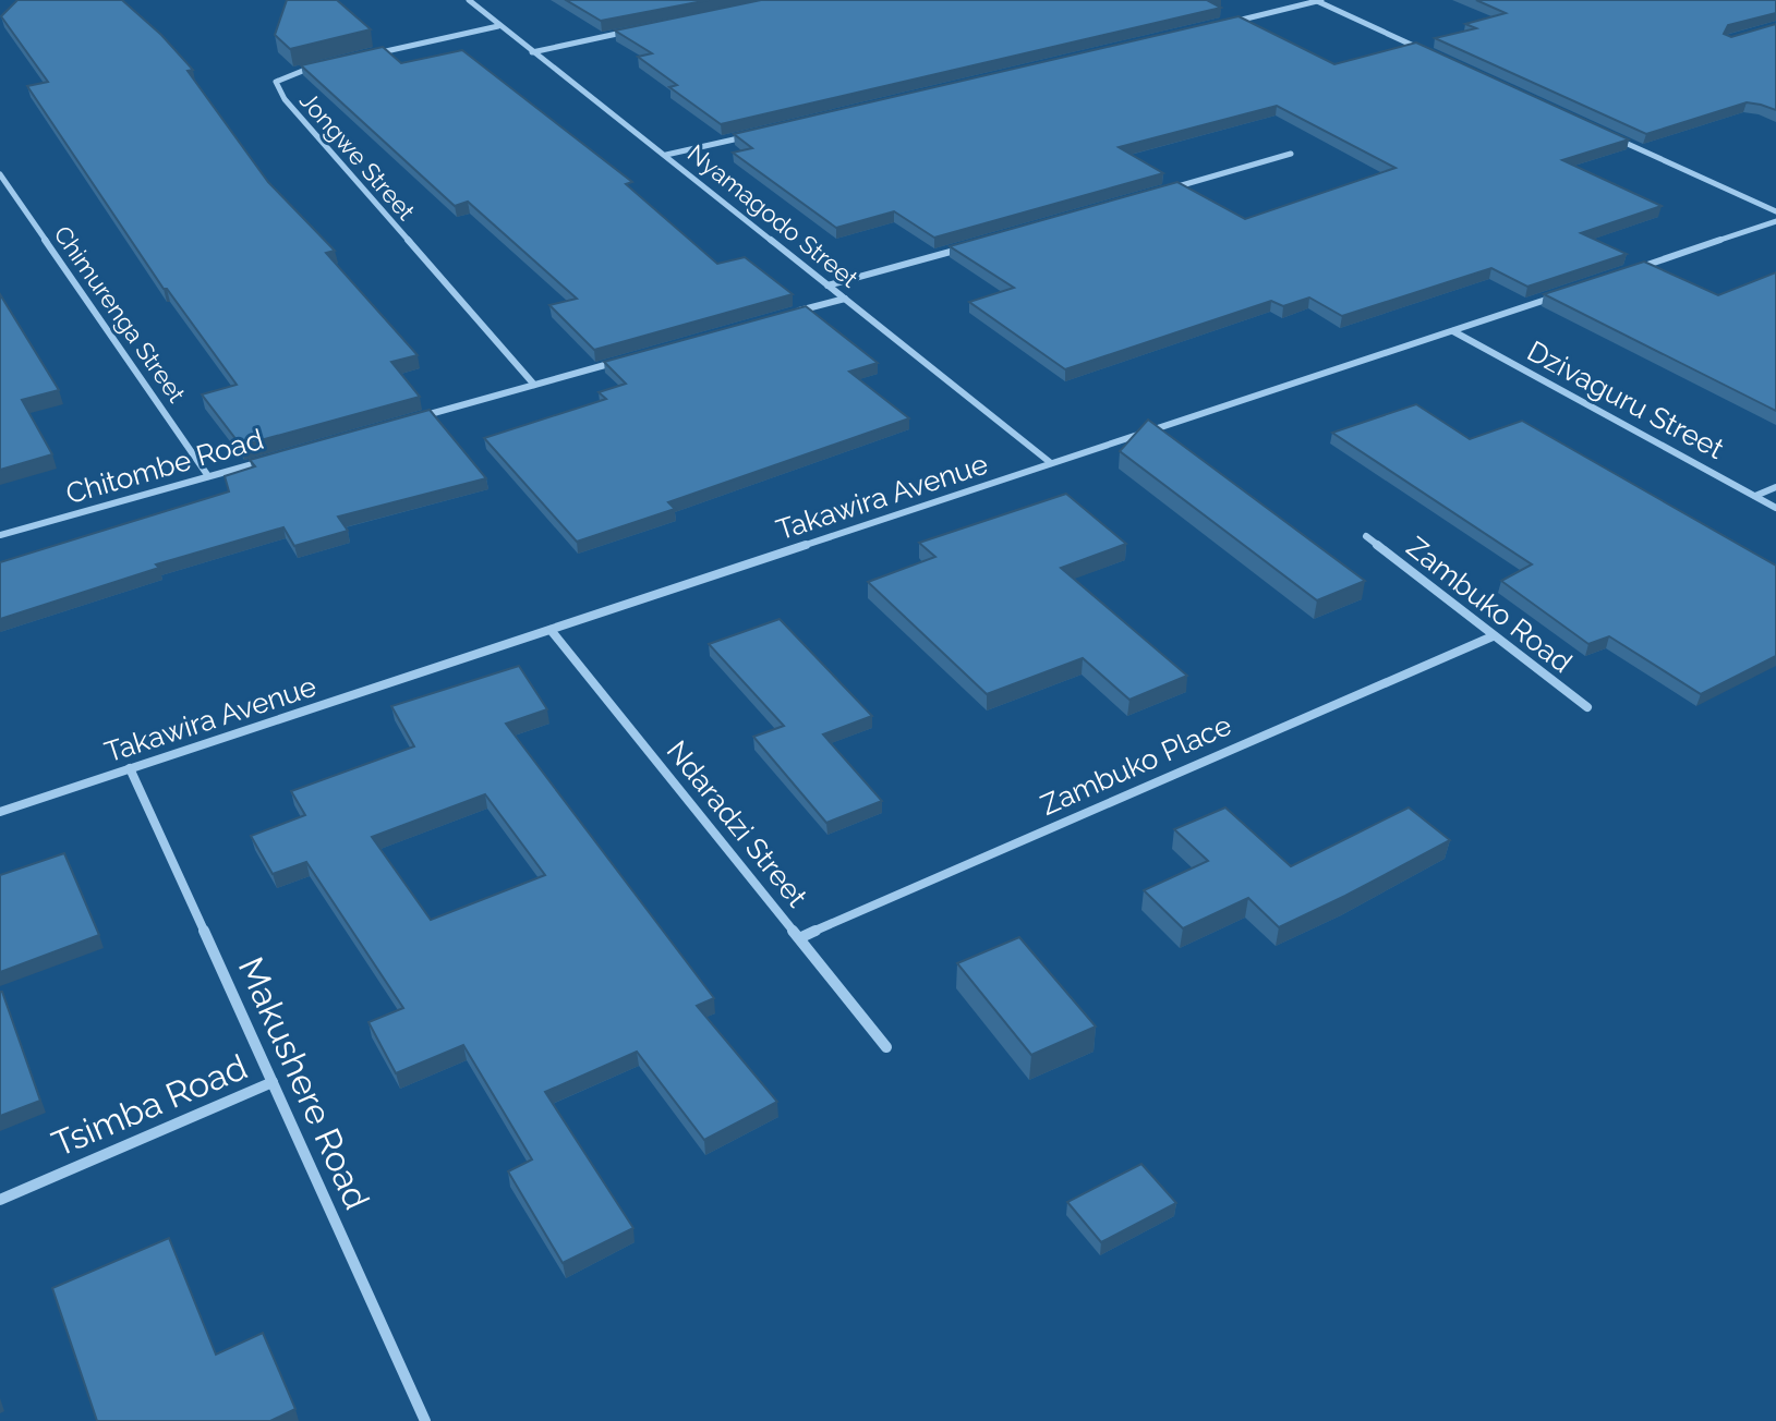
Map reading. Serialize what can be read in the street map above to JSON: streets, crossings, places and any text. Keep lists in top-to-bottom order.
{
  "streets": {
    "street": [
      "Jongwe Street",
      "Nyamagodo Street",
      "Chimurenga Street",
      "Dzivaguru Street",
      "Chitombe Road",
      "Takawira Avenue",
      "Zambuko Road",
      "Zambuko Place",
      "Ndaradzi Street",
      "Makushere Road",
      "Tsimba Road"
    ]
  },
  "crossings": [
    ["Nyamagodo Street", "Takawira Avenue"],
    ["Chimurenga Street", "Chitombe Road"],
    ["Dzivaguru Street", "Takawira Avenue"],
    ["Takawira Avenue", "Ndaradzi Street"],
    ["Takawira Avenue", "Makushere Road"],
    ["Zambuko Road", "Zambuko Place"],
    ["Zambuko Place", "Ndaradzi Street"],
    ["Makushere Road", "Tsimba Road"]
  ]
}
